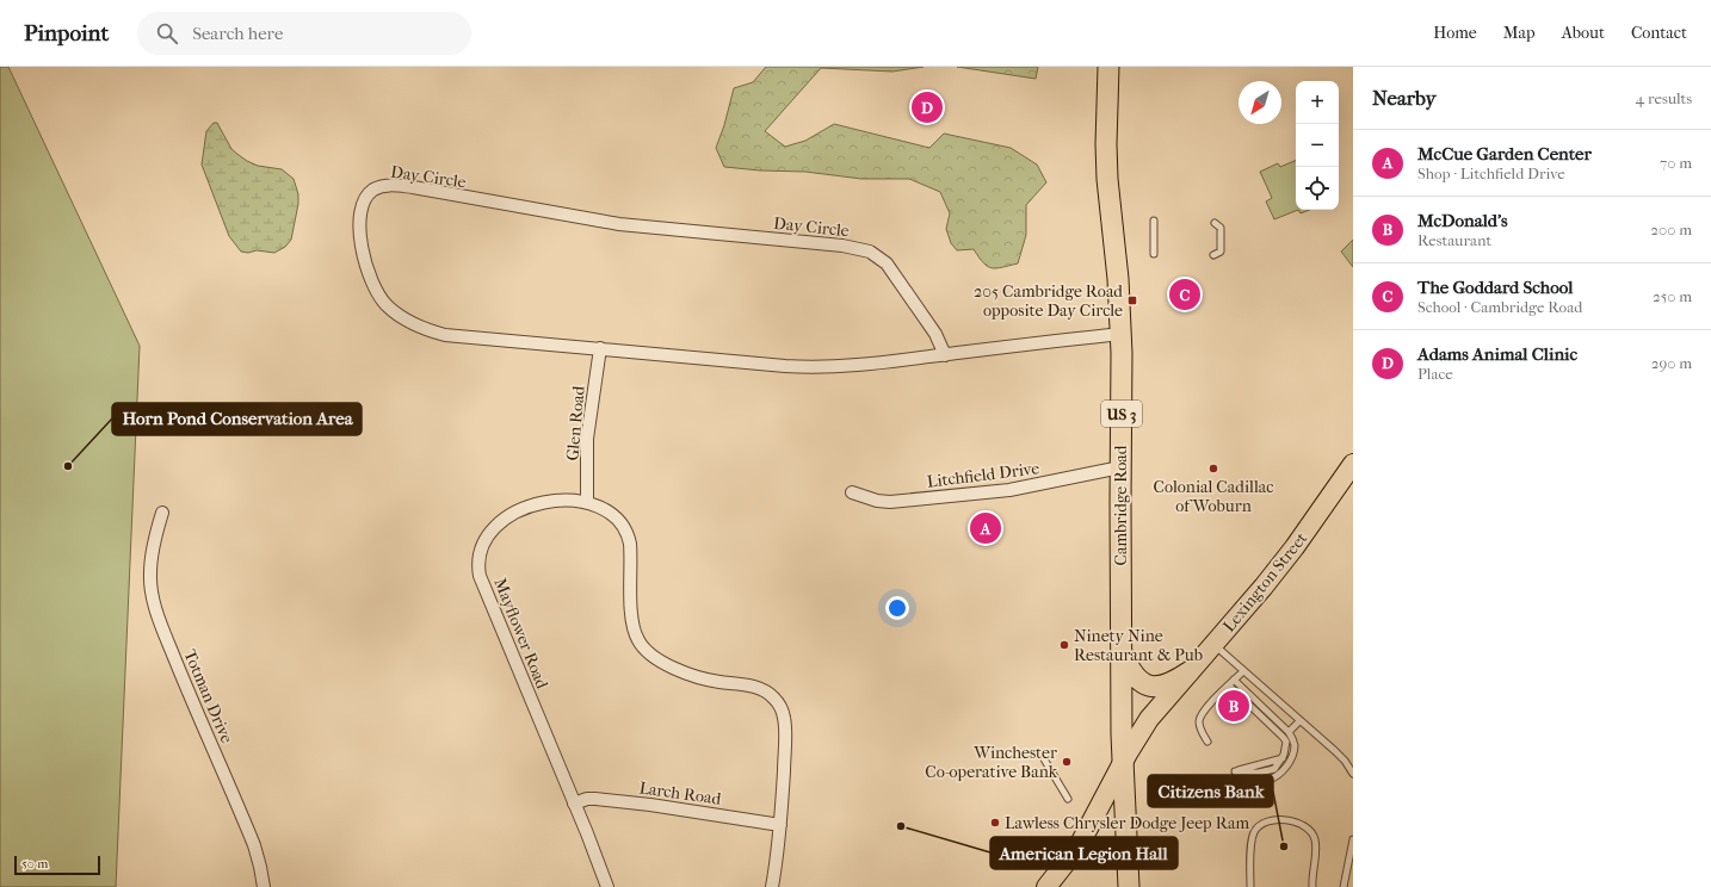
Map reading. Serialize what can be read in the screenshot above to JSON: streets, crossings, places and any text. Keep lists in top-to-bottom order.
{
  "streets": {
    "highway": ["US 3", "Cambridge Road"],
    "main road": ["Lexington Street"],
    "street": [
      "Day Circle",
      "Glen Road",
      "Litchfield Drive",
      "Mayflower Road",
      "Totman Drive",
      "Larch Road"
    ]
  },
  "crossings": [
    ["Day Circle", "Glen Road"],
    ["Day Circle", "Cambridge Road"],
    ["Glen Road", "Mayflower Road"],
    ["Litchfield Drive", "Cambridge Road"],
    ["Cambridge Road", "Lexington Street"],
    ["Mayflower Road", "Larch Road"]
  ],
  "places": {
    "transit": ["205 Cambridge Road opposite Day Circle"],
    "other": [
      "Horn Pond Conservation Area",
      "Colonial Cadillac of Woburn",
      "Ninety Nine Restaurant & Pub",
      "Winchester Co-operative Bank",
      "Lawless Chrysler Dodge Jeep Ram",
      "American Legion Hall",
      "Citizens Bank"
    ]
  },
  "scale_bar": "50 m",
  "north": "bottom left",
  "page": {
    "header": "Pinpoint",
    "search": "Search here",
    "nav": [
      "Home",
      "Map",
      "About",
      "Contact"
    ],
    "heading": ["Nearby", "4 results"],
    "map_buttons": ["+", "−"],
    "pins": [
      "D",
      "C",
      "A",
      "B"
    ],
    "list": [
      {
        "mark": "A",
        "name": "McCue Garden Center",
        "note": "Shop · Litchfield Drive",
        "value": "70 m"
      },
      {
        "mark": "B",
        "name": "McDonald's",
        "note": "Restaurant",
        "value": "200 m"
      },
      {
        "mark": "C",
        "name": "The Goddard School",
        "note": "School · Cambridge Road",
        "value": "250 m"
      },
      {
        "mark": "D",
        "name": "Adams Animal Clinic",
        "note": "Place",
        "value": "290 m"
      }
    ],
    "scale": "50 m"
  }
}
